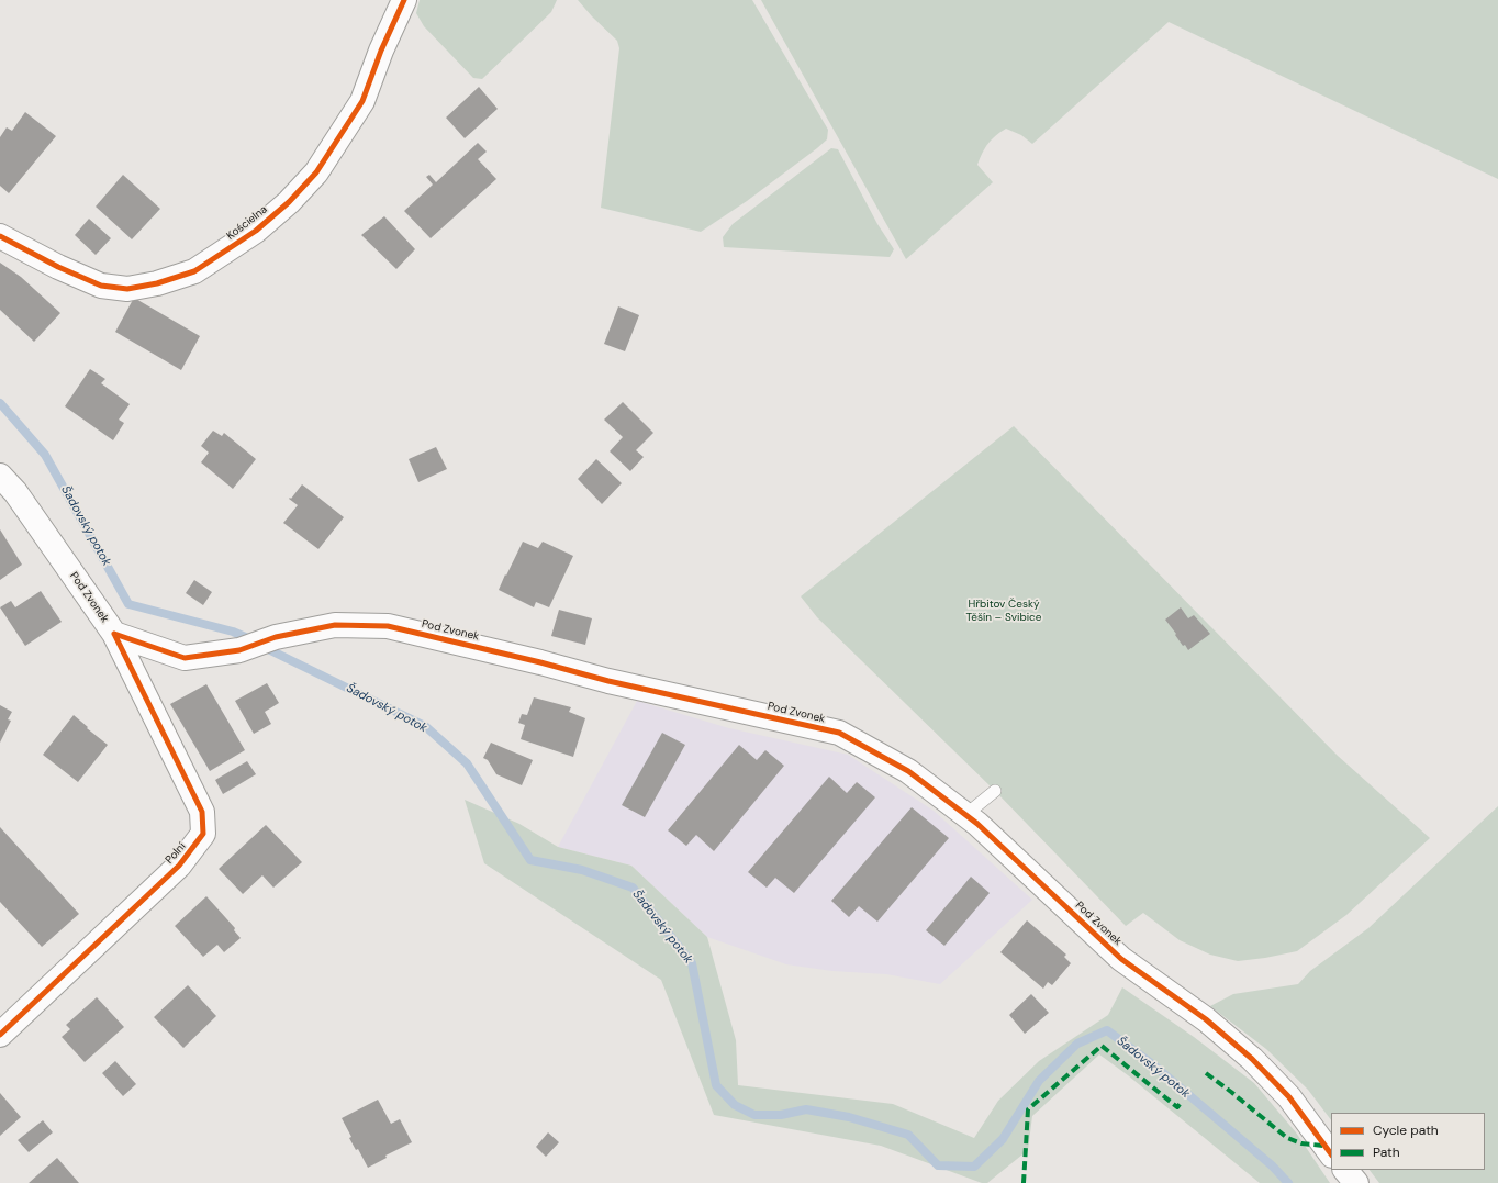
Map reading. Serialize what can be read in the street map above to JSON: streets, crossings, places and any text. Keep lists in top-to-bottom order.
{
  "streets": {
    "street": ["Kościelna", "Pod Zvonek", "Polní"]
  },
  "crossings": [
    ["Pod Zvonek", "Polní"]
  ],
  "water": ["Šadovský potok"],
  "parks": ["Hřbitov Český Těšín – Svibice"],
  "legend": ["Cycle path", "Path"]
}
